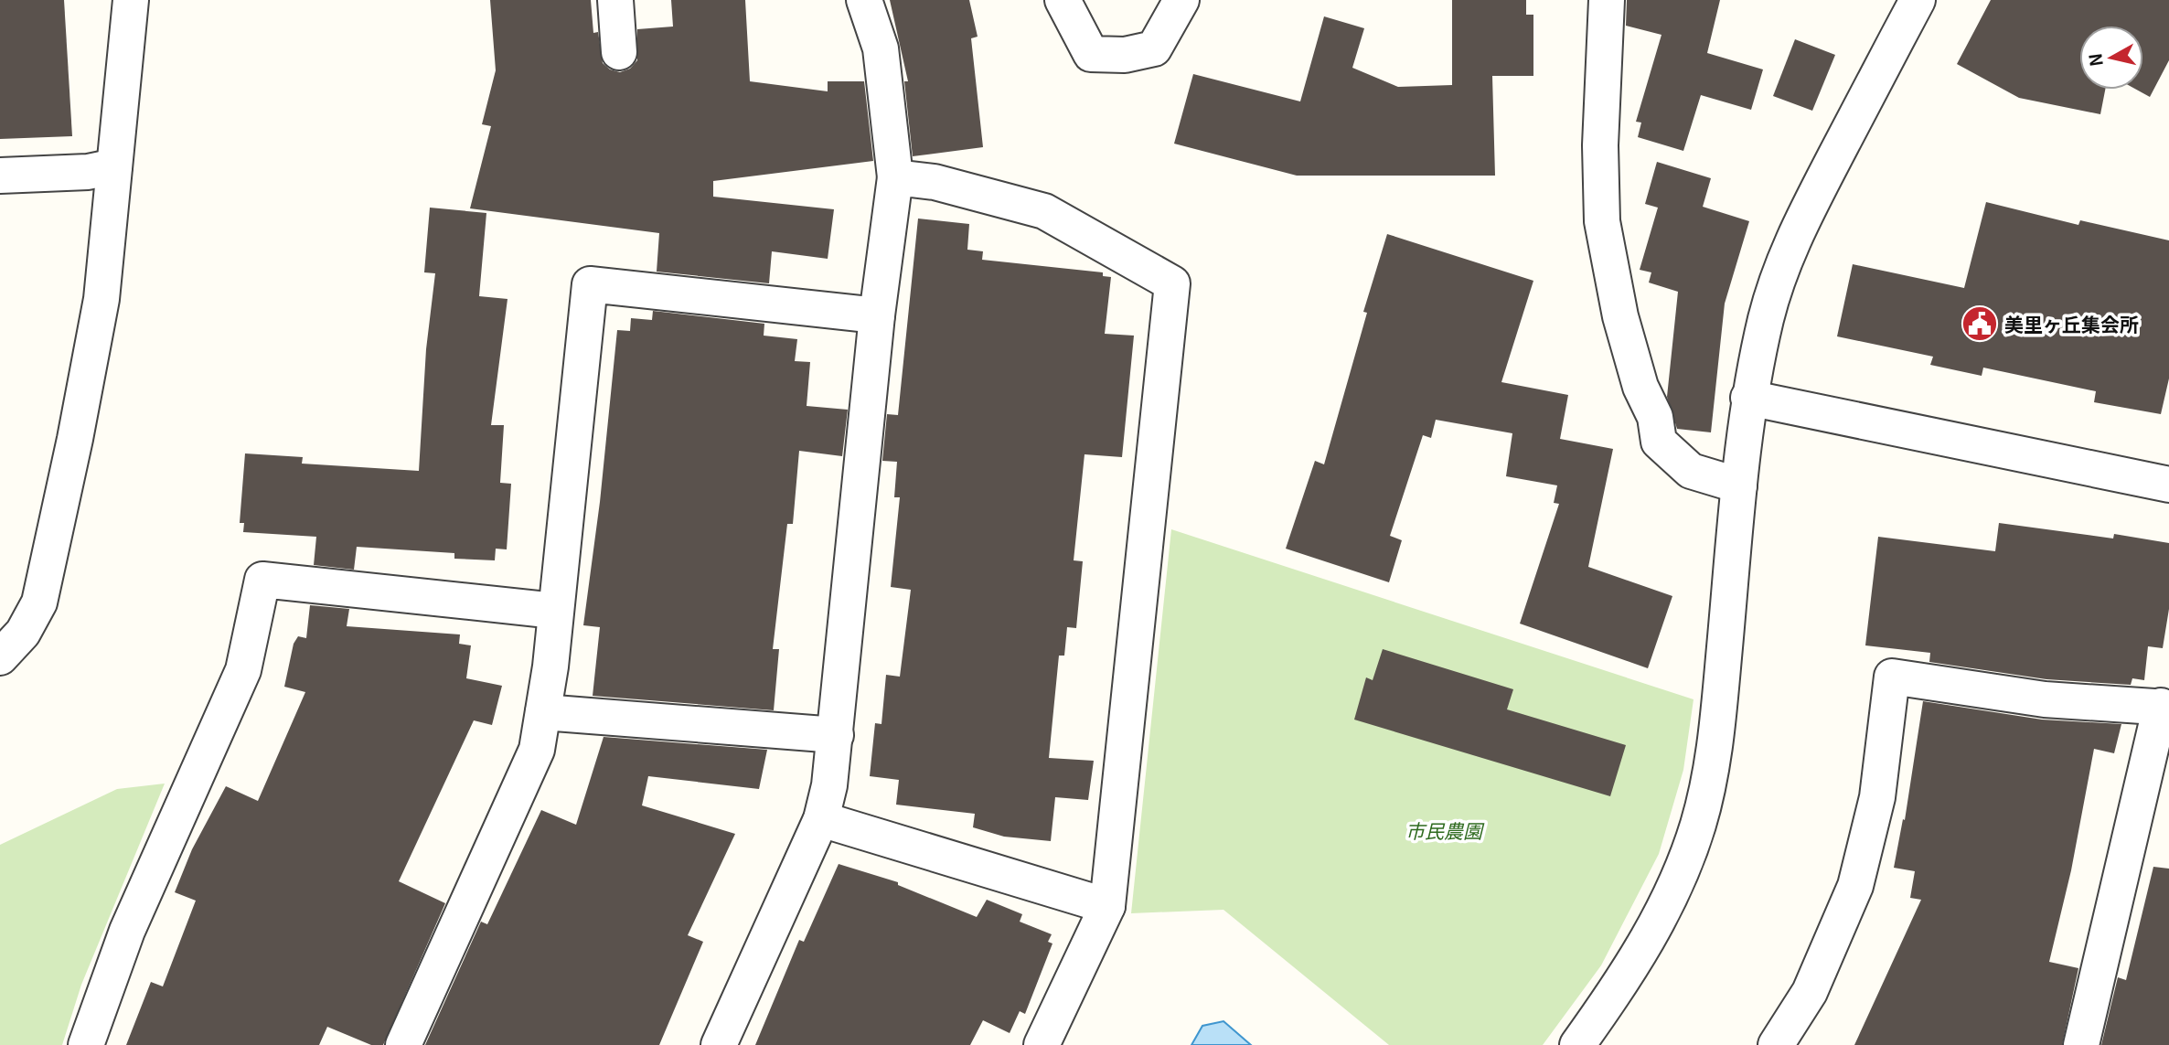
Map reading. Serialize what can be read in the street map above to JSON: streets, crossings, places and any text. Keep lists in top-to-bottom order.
{
  "parks": ["市民農園"],
  "places": {
    "public building": ["美里ヶ丘集会所"]
  },
  "north": "left"
}
